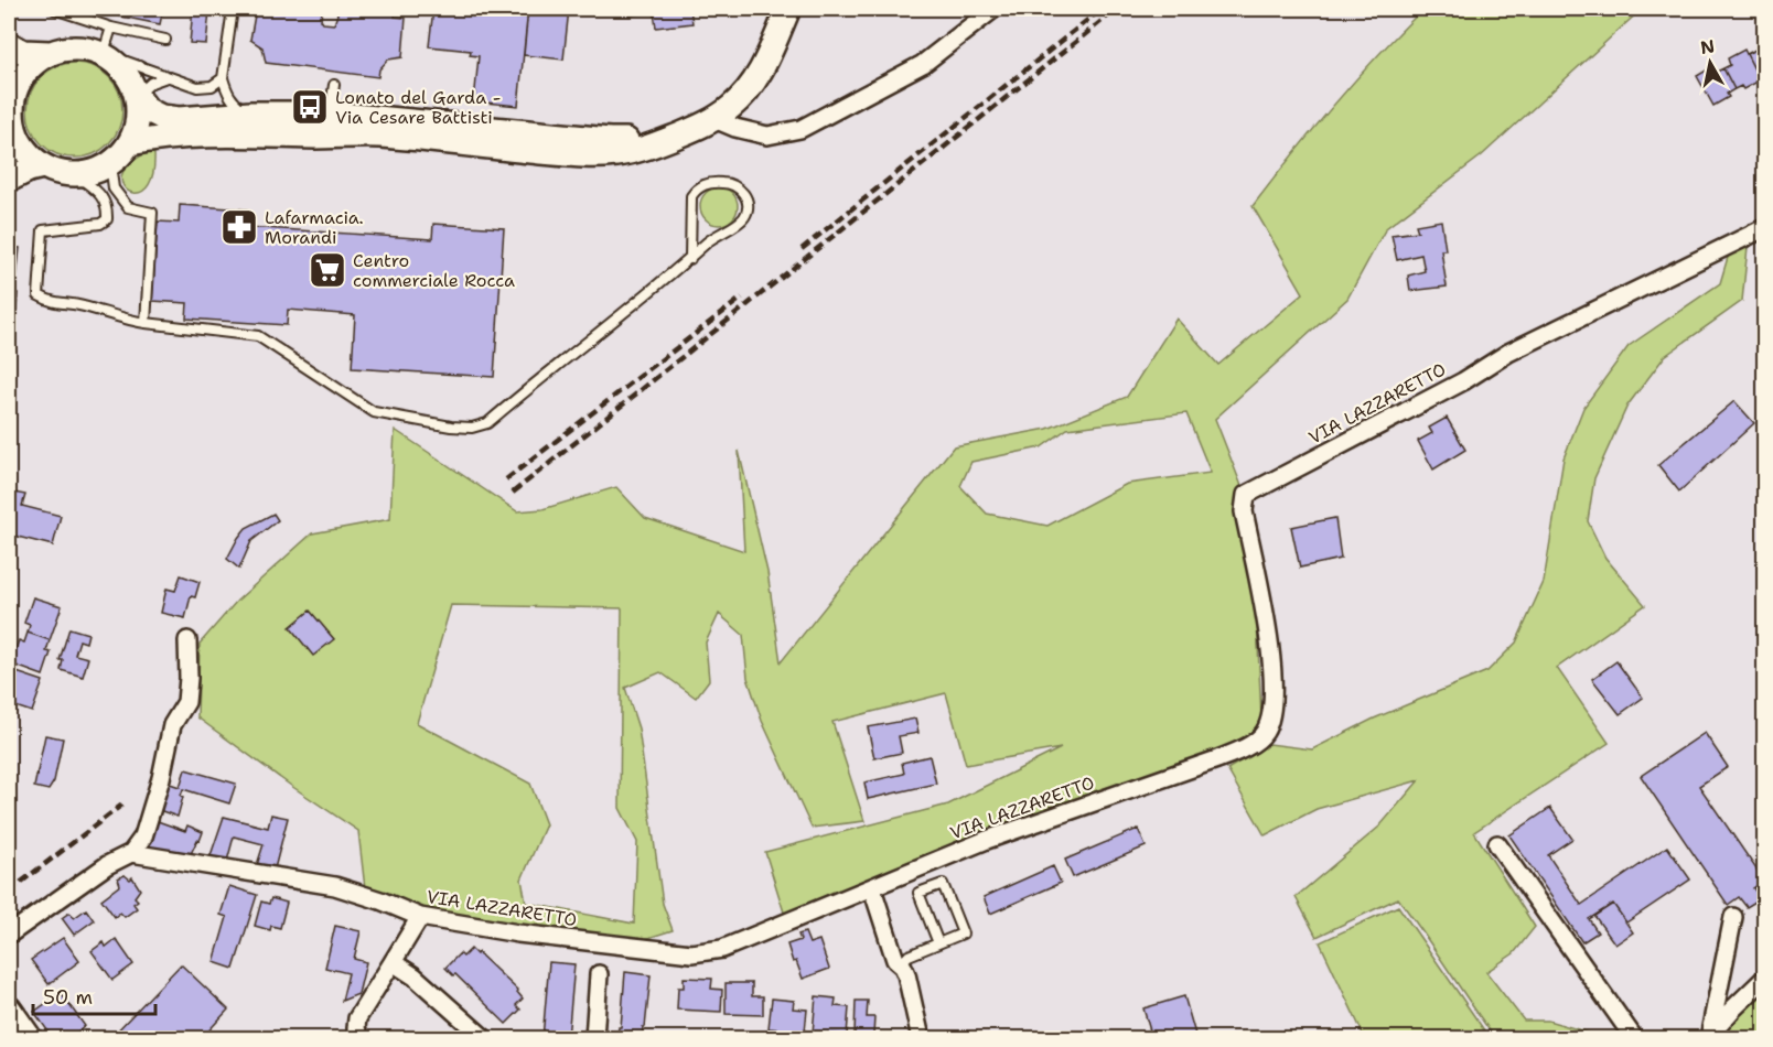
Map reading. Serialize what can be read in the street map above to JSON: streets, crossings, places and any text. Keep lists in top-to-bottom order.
{
  "streets": {
    "street": ["VIA LAZZARETTO"]
  },
  "places": {
    "bus stop": ["Lonato del Garda - Via Cesare Battisti"],
    "pharmacy": ["Lafarmacia. Morandi"],
    "supermarket": ["Centro commerciale Rocca"]
  },
  "scale_bar": "50 m",
  "north": "top"
}
